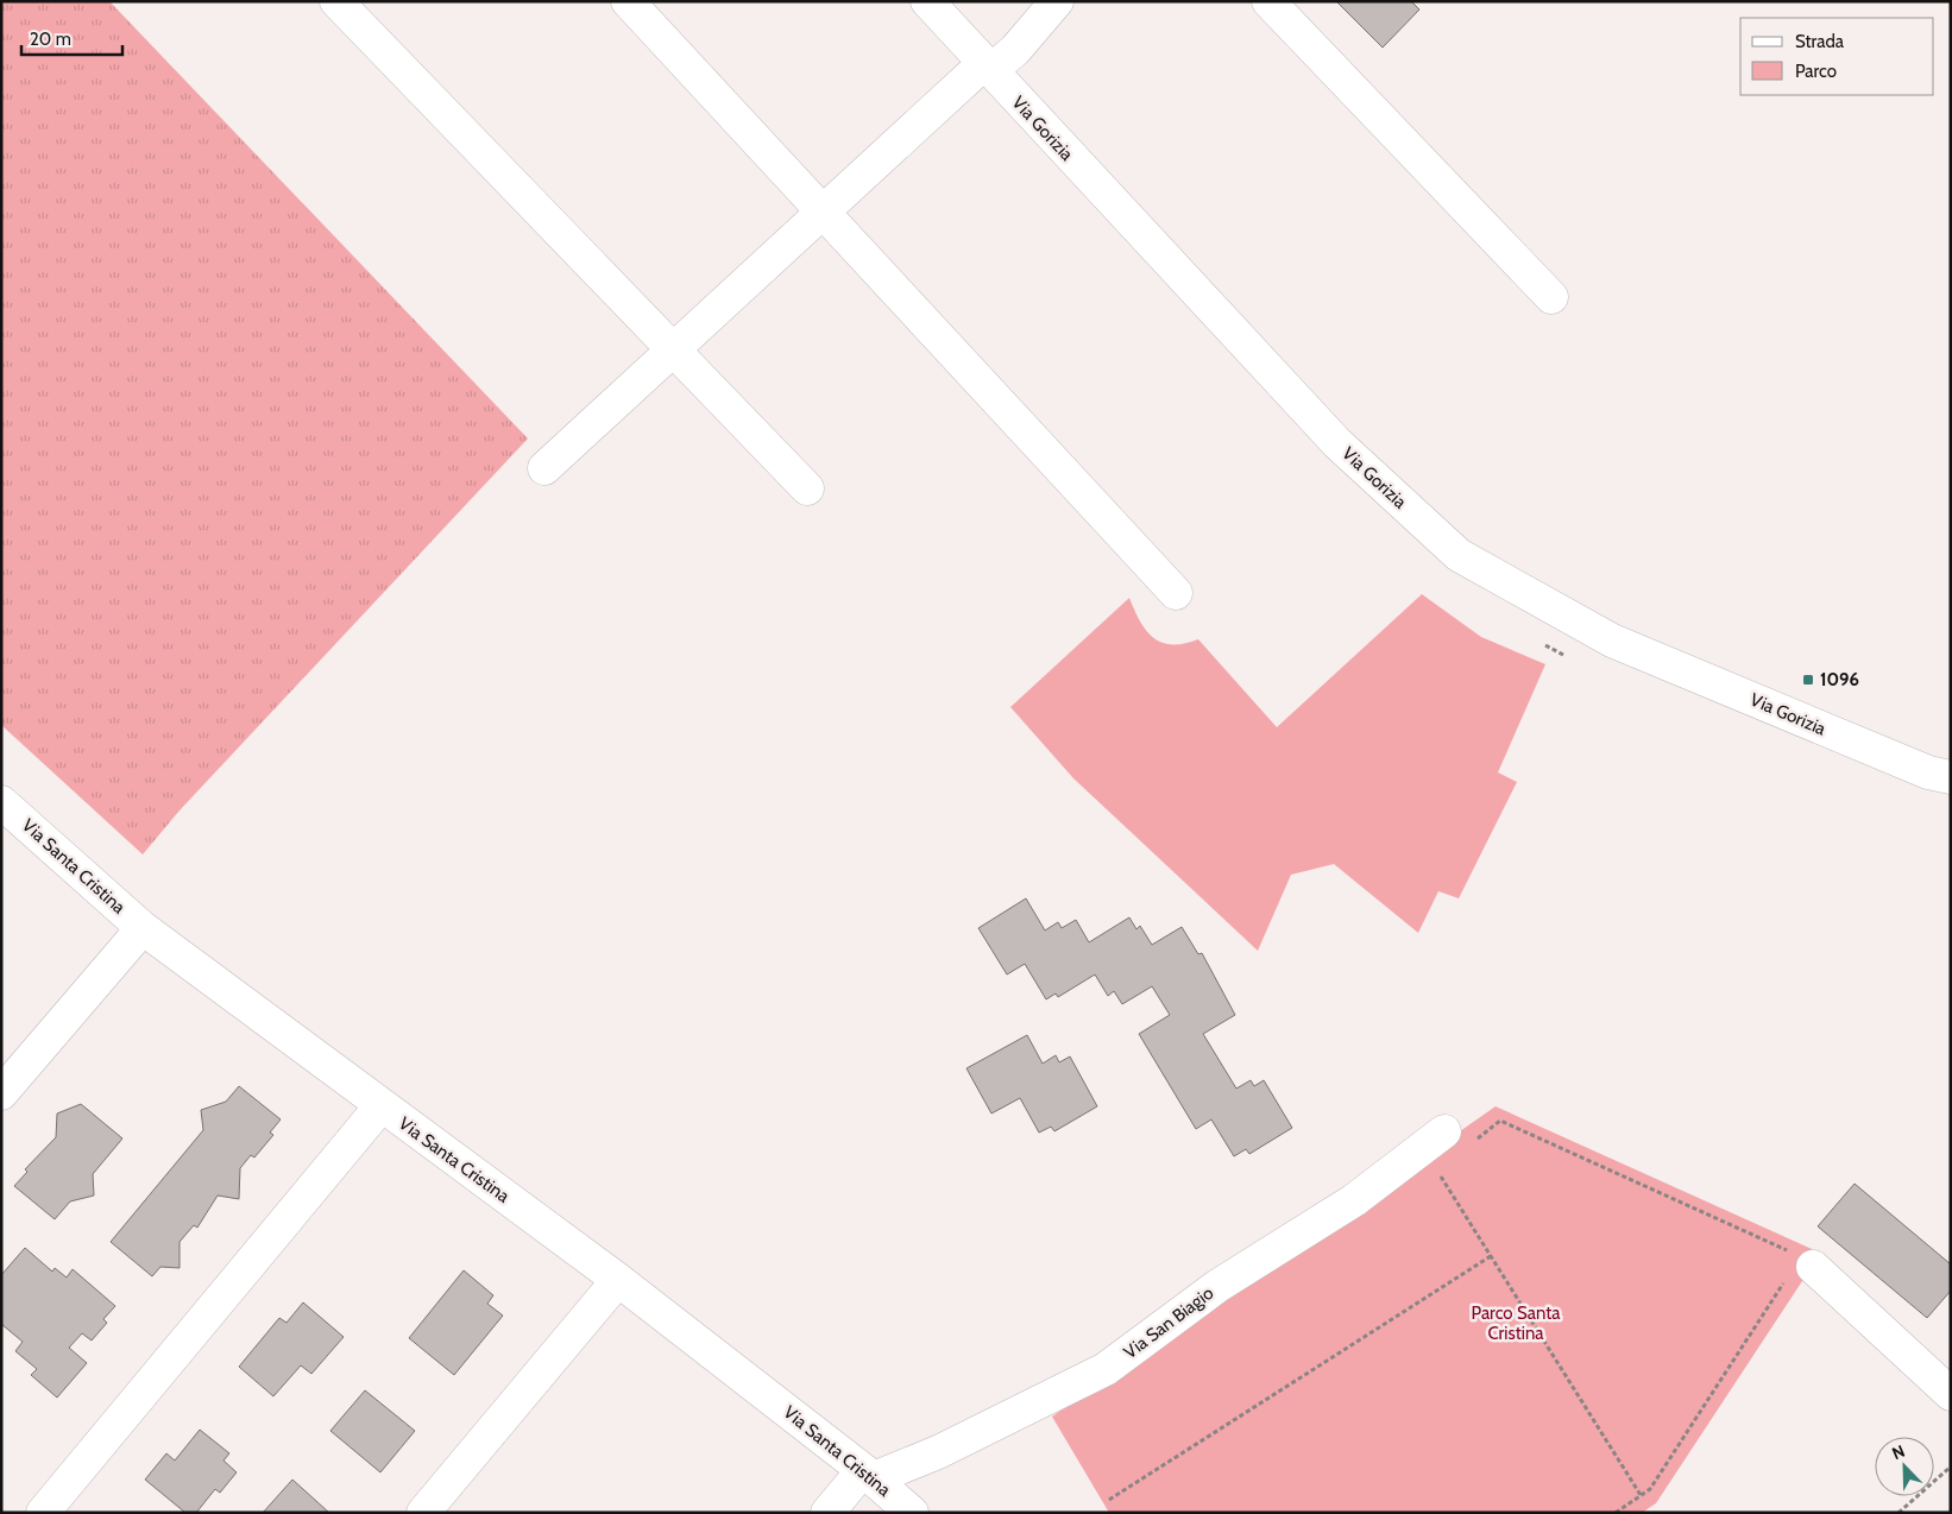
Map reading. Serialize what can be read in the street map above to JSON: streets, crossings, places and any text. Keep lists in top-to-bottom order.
{
  "streets": {
    "street": ["Via Gorizia", "Via Santa Cristina", "Via San Biagio"]
  },
  "crossings": [
    ["Via Santa Cristina", "Via San Biagio"]
  ],
  "parks": ["Parco Santa Cristina"],
  "places": {
    "transit": ["1096"]
  },
  "legend": ["Strada", "Parco"],
  "scale_bar": "20 m",
  "north": "top left"
}
